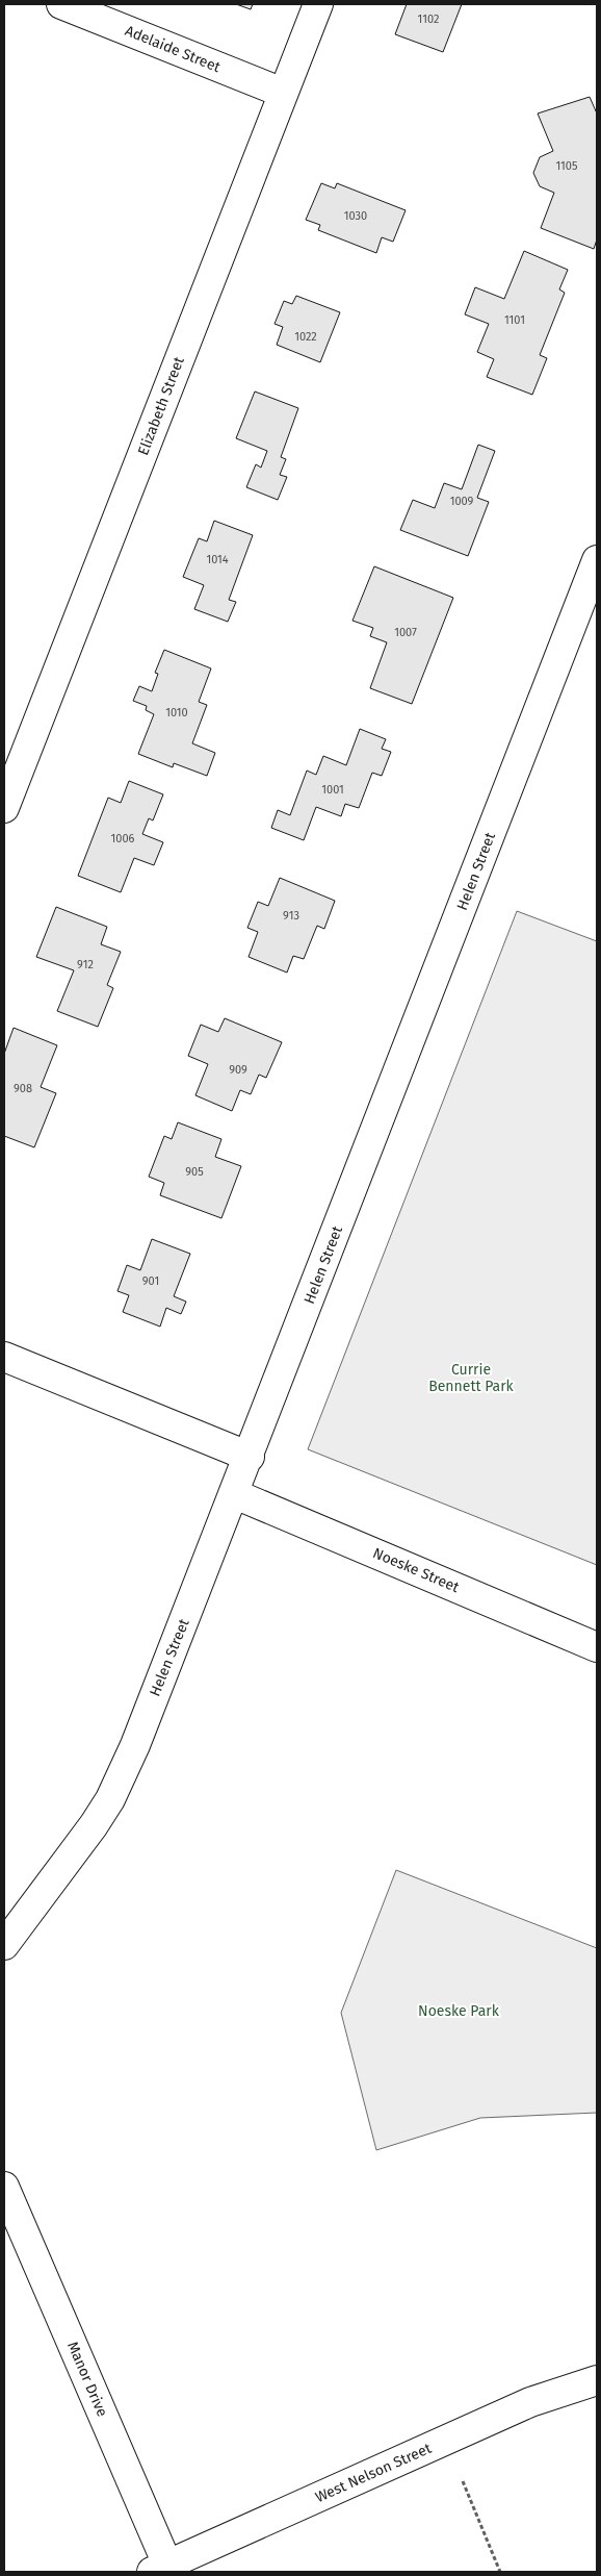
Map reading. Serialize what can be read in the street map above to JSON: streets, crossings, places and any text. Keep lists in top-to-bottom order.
{
  "streets": {
    "street": [
      "Adelaide Street",
      "Elizabeth Street",
      "Helen Street",
      "Noeske Street",
      "Manor Drive",
      "West Nelson Street"
    ]
  },
  "crossings": [
    ["Adelaide Street", "Elizabeth Street"],
    ["Helen Street", "Noeske Street"],
    ["Manor Drive", "West Nelson Street"]
  ],
  "parks": ["Currie Bennett Park", "Noeske Park"],
  "house_numbers": [
    "1102",
    "1105",
    "1030",
    "1101",
    "1022",
    "1009",
    "1014",
    "1007",
    "1010",
    "1001",
    "1006",
    "913",
    "912",
    "909",
    "908",
    "905",
    "901"
  ]
}
